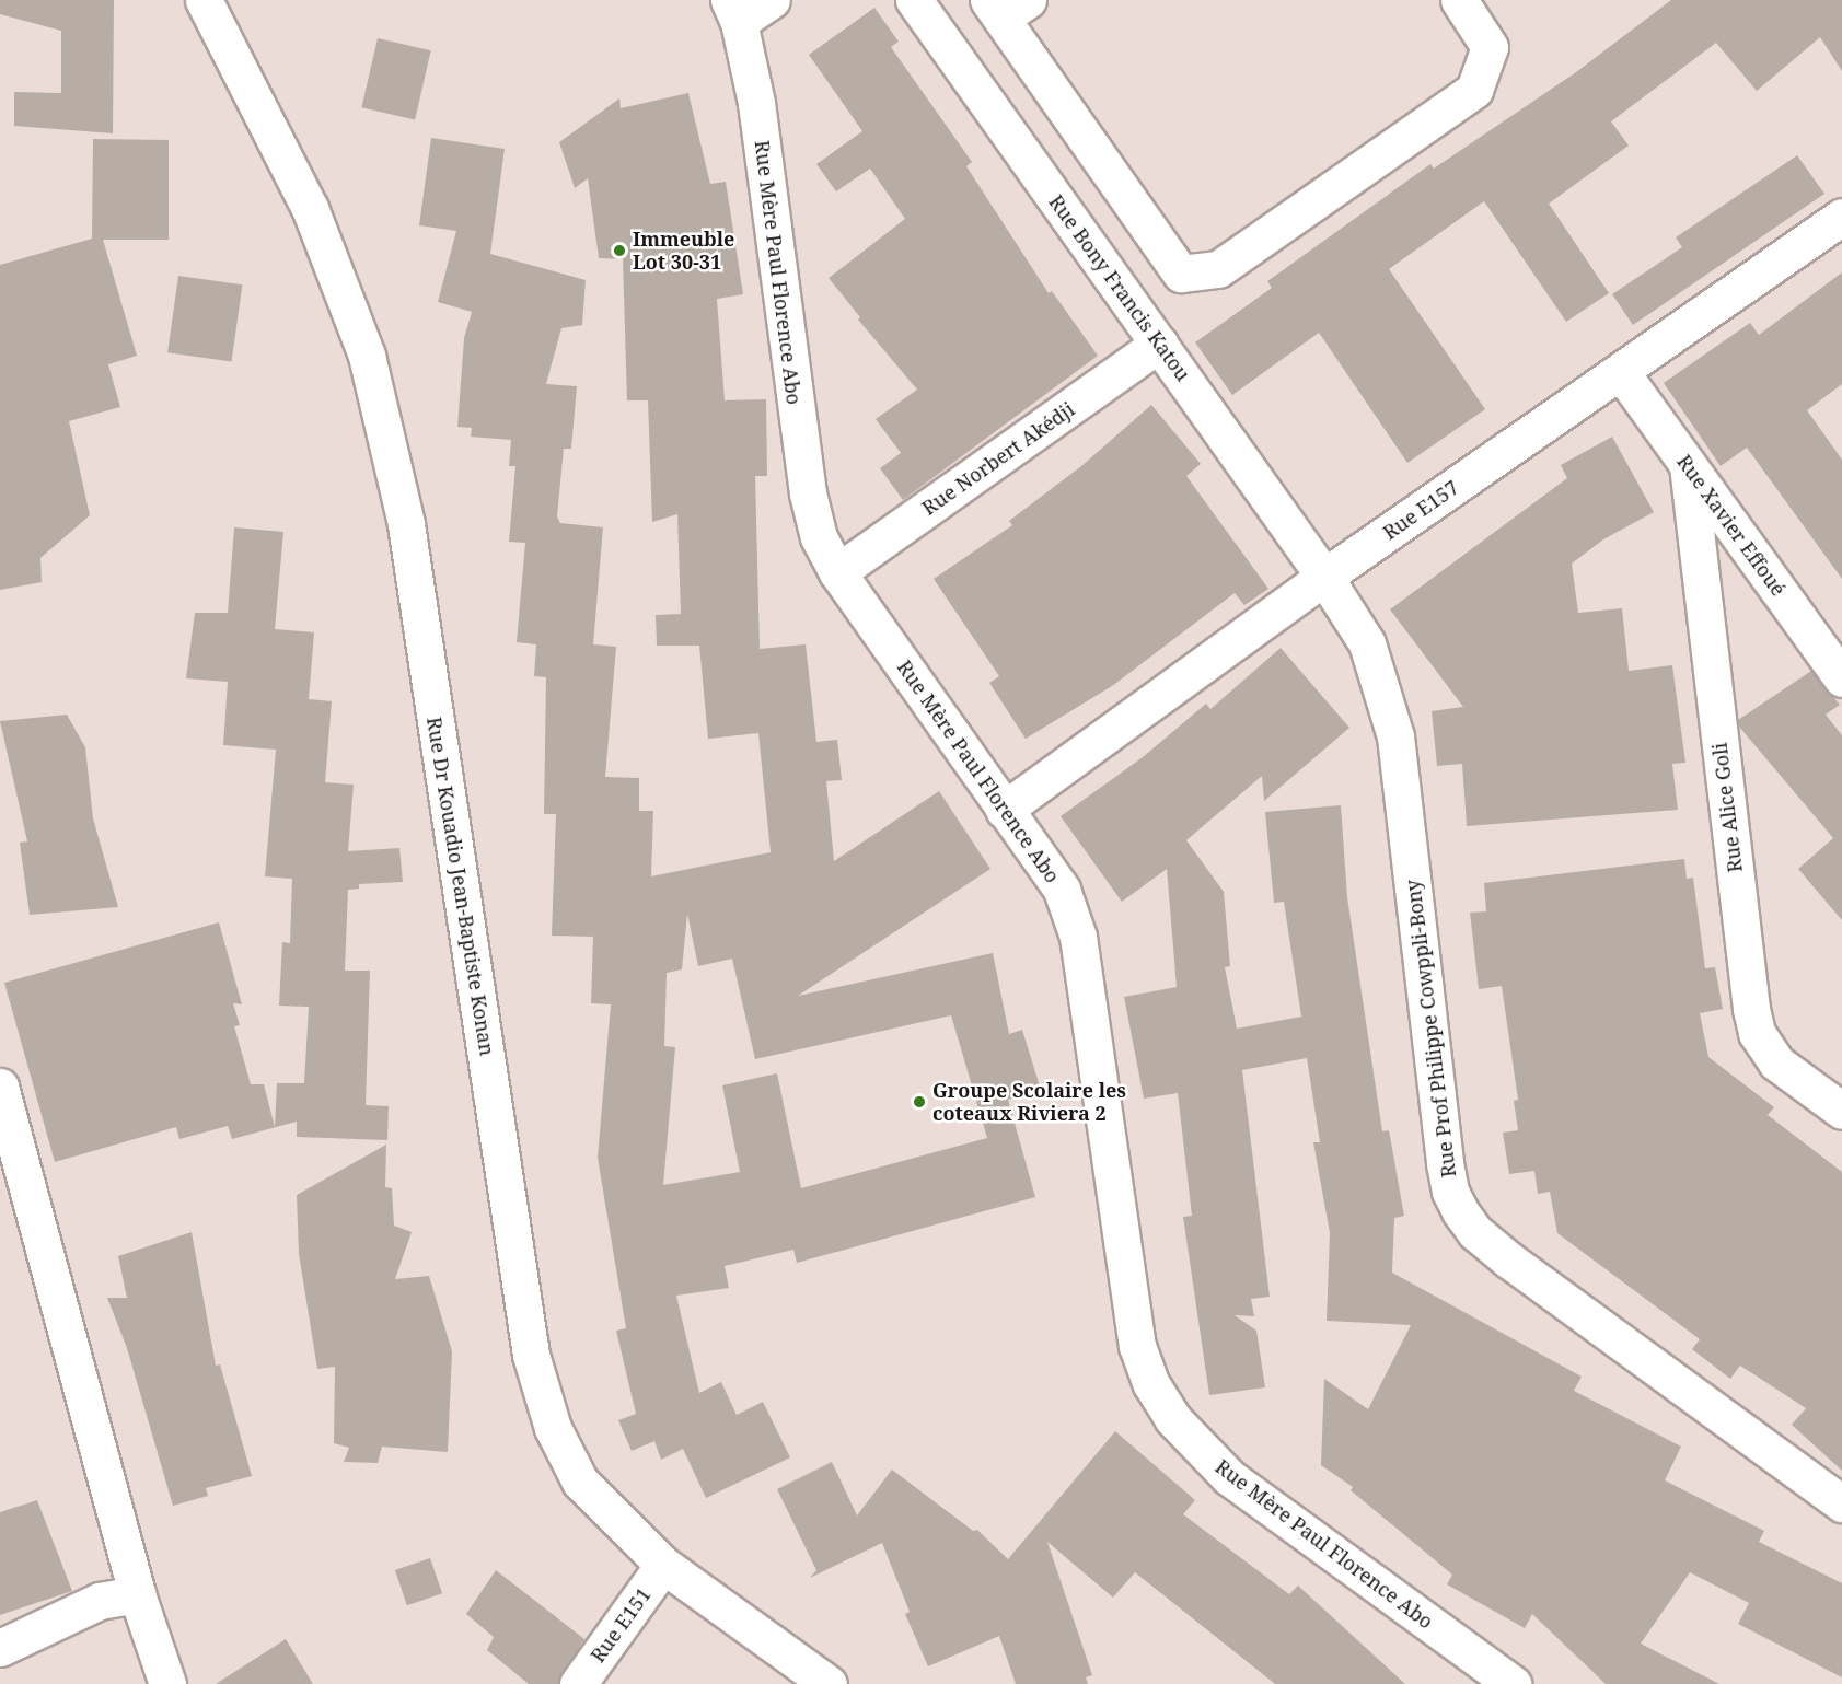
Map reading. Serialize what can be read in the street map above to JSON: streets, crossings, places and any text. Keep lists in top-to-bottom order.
{
  "streets": {
    "street": [
      "Rue Mère Paul Florence Abo",
      "Rue Bony Francis Katou",
      "Rue Norbert Akédji",
      "Rue E157",
      "Rue Xavier Effoué",
      "Rue Alice Goli",
      "Rue Dr Kouadio Jean-Baptiste Konan",
      "Rue Prof Philippe Cowppli-Bony",
      "Rue E151"
    ]
  },
  "crossings": [
    ["Rue Mère Paul Florence Abo", "Rue Norbert Akédji"],
    ["Rue Mère Paul Florence Abo", "Rue E157"],
    ["Rue Bony Francis Katou", "Rue Norbert Akédji"],
    ["Rue Bony Francis Katou", "Rue E157"],
    ["Rue Bony Francis Katou", "Rue Prof Philippe Cowppli-Bony"],
    ["Rue E157", "Rue Xavier Effoué"],
    ["Rue E157", "Rue Prof Philippe Cowppli-Bony"],
    ["Rue Xavier Effoué", "Rue Alice Goli"],
    ["Rue Dr Kouadio Jean-Baptiste Konan", "Rue E151"]
  ],
  "places": ["Immeuble Lot 30-31", "Groupe Scolaire les coteaux Riviera 2"]
}
